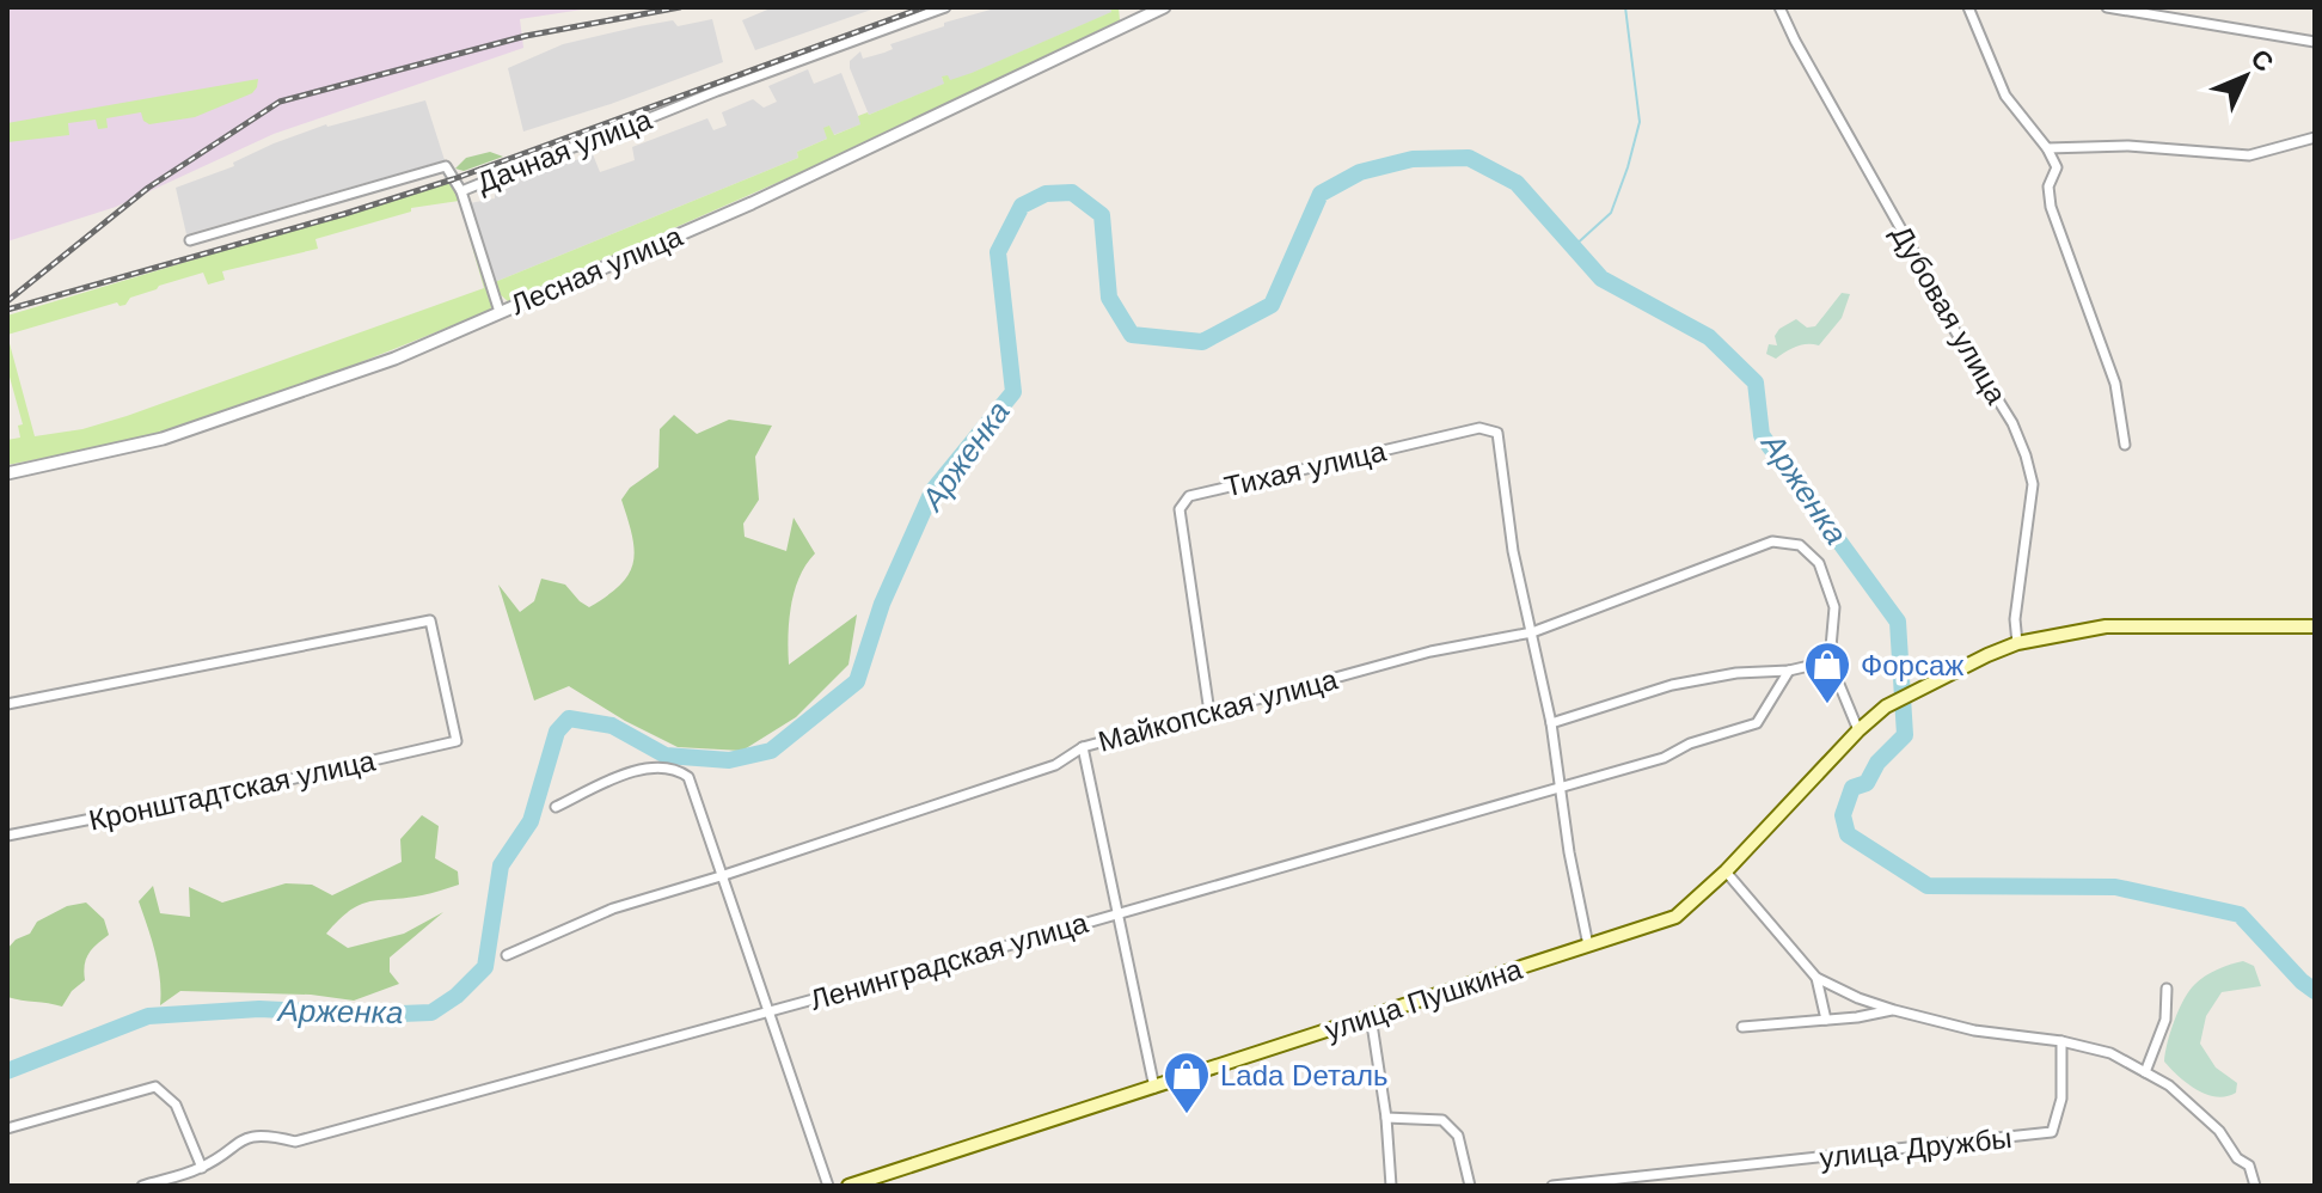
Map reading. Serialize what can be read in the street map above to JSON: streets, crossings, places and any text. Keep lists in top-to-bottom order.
{
  "streets": {
    "main road": ["улица Пушкина"],
    "street": [
      "Дачная улица",
      "Лесная улица",
      "Дубовая улица",
      "Тихая улица",
      "Майкопская улица",
      "Кронштадтская улица",
      "Ленинградская улица",
      "улица Дружбы"
    ]
  },
  "crossings": [
    ["Дубовая улица", "улица Пушкина"],
    ["Тихая улица", "Майкопская улица"]
  ],
  "water": ["Арженка"],
  "places": {
    "shop": ["Форсаж", "Lada Dеталь"]
  },
  "north": "top right"
}
